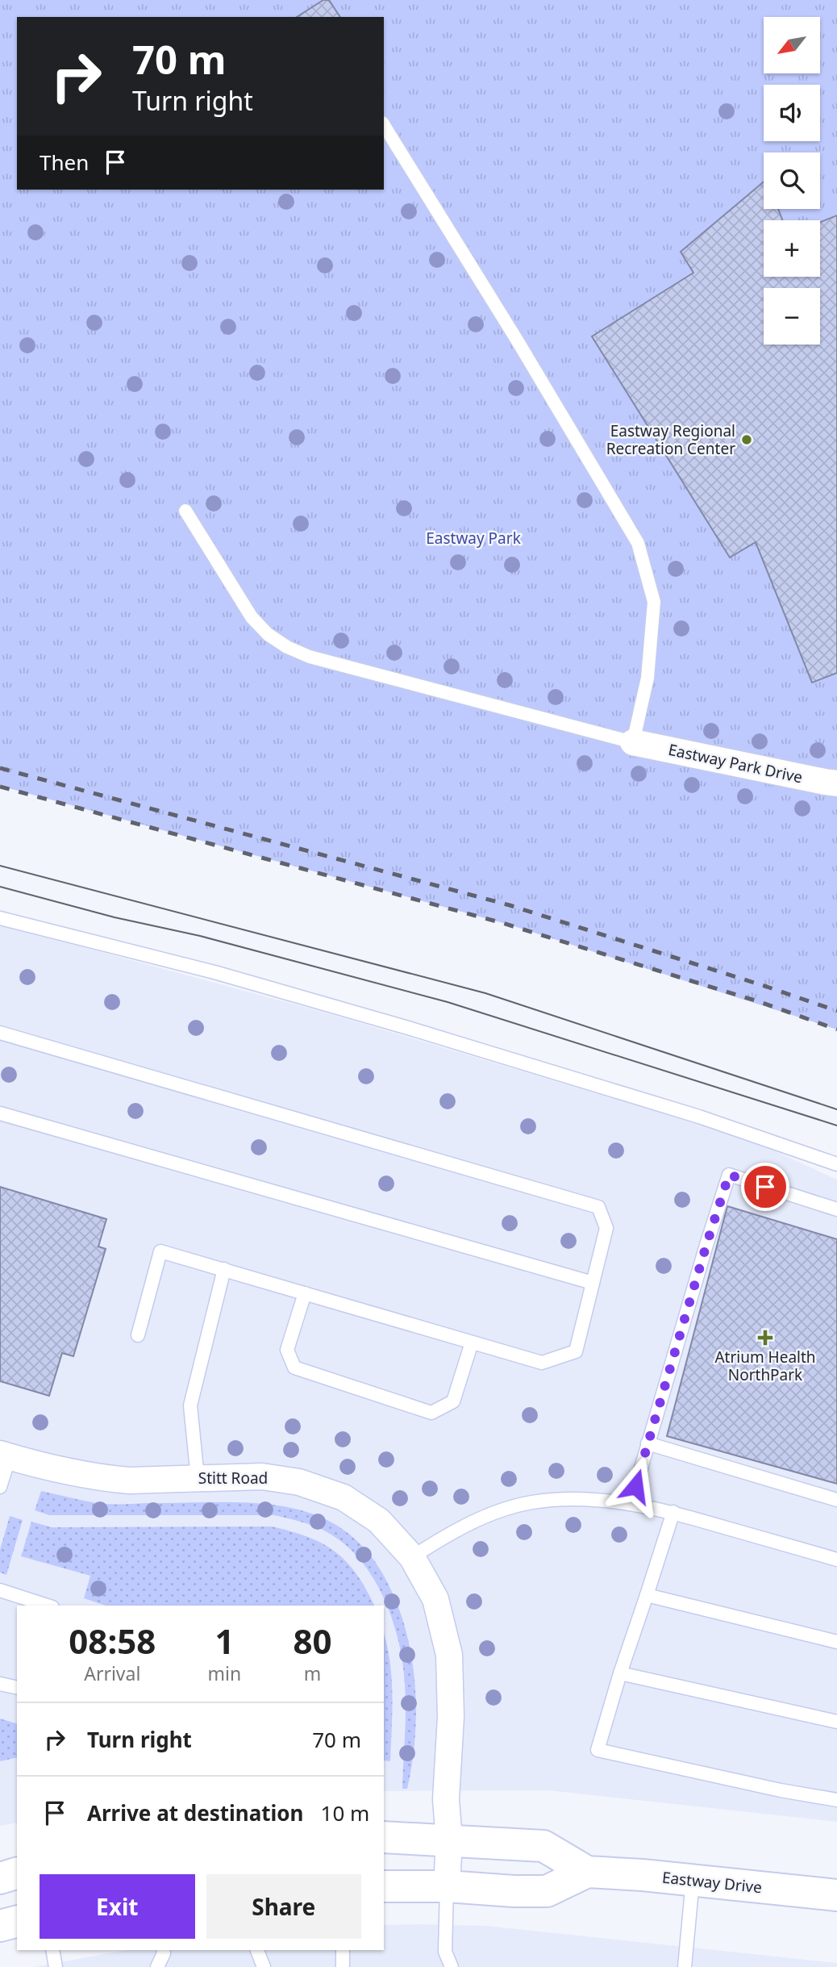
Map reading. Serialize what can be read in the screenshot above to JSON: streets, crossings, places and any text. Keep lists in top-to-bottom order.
{
  "streets": {
    "main road": ["Eastway Drive"],
    "street": ["Eastway Park Drive", "Stitt Road"]
  },
  "crossings": [
    ["Stitt Road", "Eastway Drive"]
  ],
  "parks": ["Eastway Park"],
  "places": {
    "other": ["Eastway Regional Recreation Center"],
    "health": ["Atrium Health NorthPark"]
  },
  "north": "bottom left",
  "page": {
    "map_buttons": ["+", "−"],
    "turn": ["70 m", "Turn right"],
    "then": "Then",
    "eta": [
      "08:58",
      "Arrival",
      "1",
      "min",
      "80",
      "m"
    ],
    "list": [
      {
        "name": "Turn right",
        "value": "70 m"
      },
      {
        "name": "Arrive at destination",
        "value": "10 m"
      }
    ],
    "buttons": ["Exit", "Share"]
  }
}
